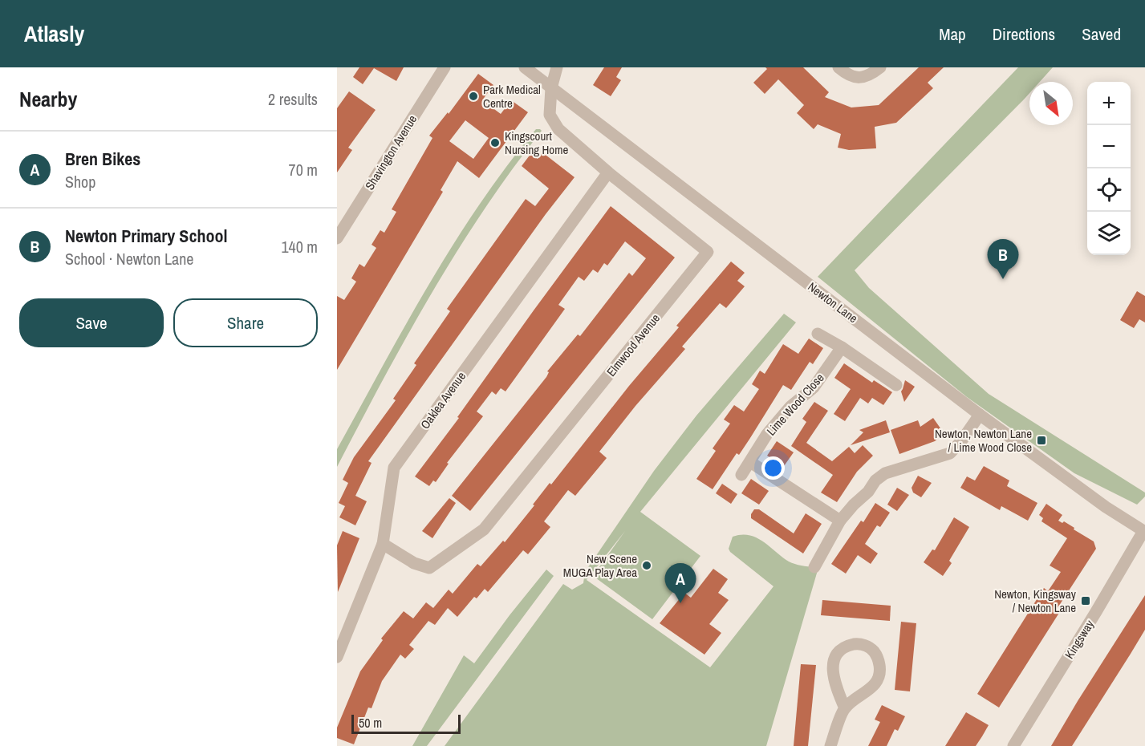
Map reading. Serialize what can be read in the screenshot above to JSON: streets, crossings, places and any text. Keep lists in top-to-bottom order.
{
  "streets": {
    "street": [
      "Shavington Avenue",
      "Newton Lane",
      "Elmwood Avenue",
      "Oaklea Avenue",
      "Lime Wood Close",
      "Kingsway"
    ]
  },
  "crossings": [
    ["Newton Lane", "Elmwood Avenue"],
    ["Newton Lane", "Kingsway"],
    ["Elmwood Avenue", "Oaklea Avenue"]
  ],
  "places": {
    "other": ["Park Medical Centre", "Kingscourt Nursing Home", "New Scene MUGA Play Area"],
    "transit": ["Newton, Newton Lane / Lime Wood Close", "Newton, Kingsway / Newton Lane"]
  },
  "scale_bar": "50 m",
  "north": "bottom right",
  "page": {
    "header": "Atlasly",
    "nav": ["Map", "Directions", "Saved"],
    "heading": ["Nearby", "2 results"],
    "map_buttons": ["+", "−"],
    "list": [
      {
        "mark": "A",
        "name": "Bren Bikes",
        "note": "Shop",
        "value": "70 m"
      },
      {
        "mark": "B",
        "name": "Newton Primary School",
        "note": "School · Newton Lane",
        "value": "140 m"
      }
    ],
    "pins": ["B", "A"],
    "buttons": ["Save", "Share"],
    "scale": "50 m"
  }
}
